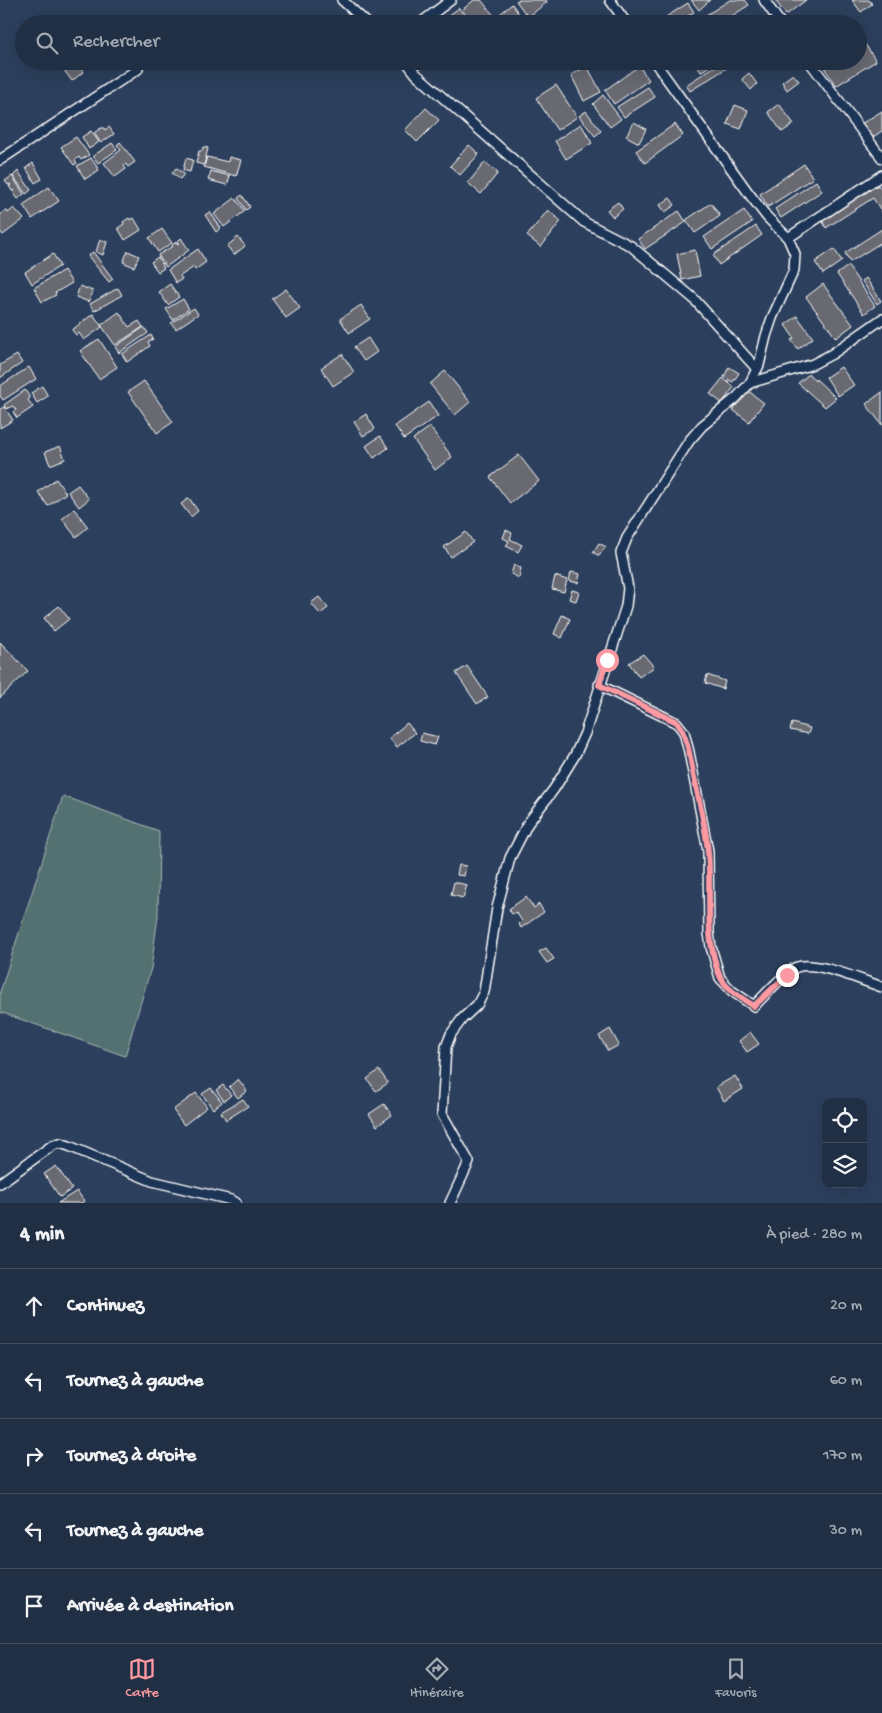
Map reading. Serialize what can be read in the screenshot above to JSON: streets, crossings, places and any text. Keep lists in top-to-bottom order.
{
  "page": {
    "search": "Rechercher",
    "heading": ["4 min", "À pied · 280 m"],
    "list": [
      ["Continuez", "20 m"],
      ["Tournez à gauche", "60 m"],
      ["Tournez à droite", "170 m"],
      ["Tournez à gauche", "30 m"],
      "Arrivée à destination"
    ],
    "nav": ["Carte", "Itinéraire", "Favoris"]
  }
}
